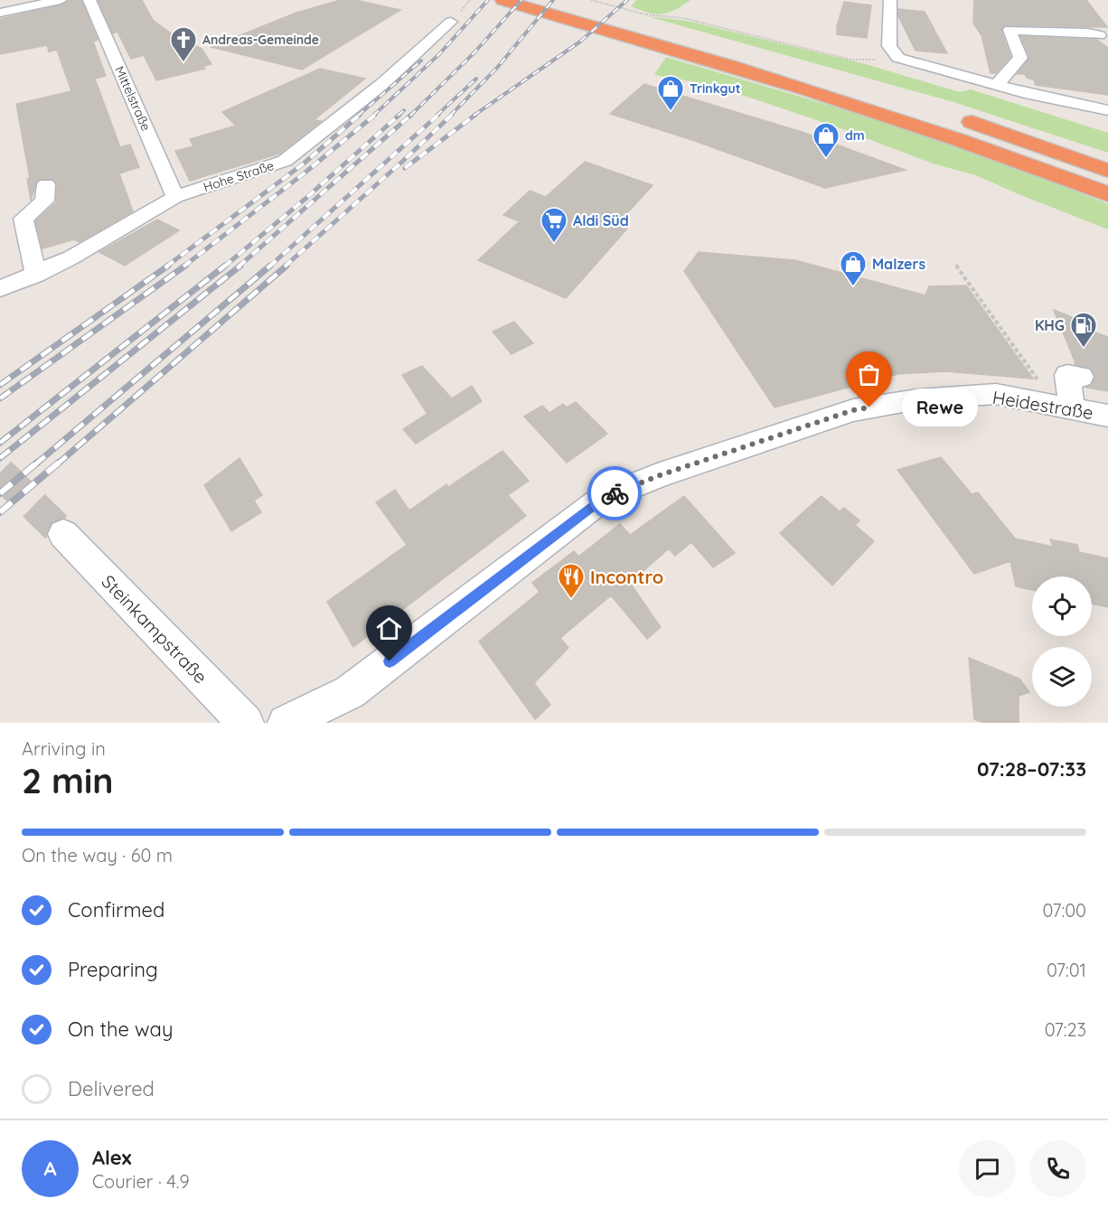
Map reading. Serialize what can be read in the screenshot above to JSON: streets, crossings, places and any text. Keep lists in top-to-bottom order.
{
  "streets": {
    "street": [
      "Mittelstraße",
      "Hohe Straße",
      "Heidestraße",
      "Steinkampstraße"
    ]
  },
  "crossings": [
    ["Mittelstraße", "Hohe Straße"]
  ],
  "places": {
    "church": ["Andreas-Gemeinde"],
    "shop": ["Trinkgut", "dm", "Malzers"],
    "supermarket": ["Aldi Süd"],
    "fuel station": ["KHG"],
    "other": ["Rewe"],
    "restaurant": ["Incontro"]
  },
  "page": {
    "bubble": "Rewe",
    "heading": ["2 min", "Arriving in", "07:28–07:33"],
    "panel": ["Alex", "Courier · 4.9"],
    "bar": "On the way · 60 m",
    "list": [
      ["Confirmed", "07:00"],
      ["Preparing", "07:01"],
      ["On the way", "07:23"],
      "Delivered"
    ],
    "round": "A"
  }
}
